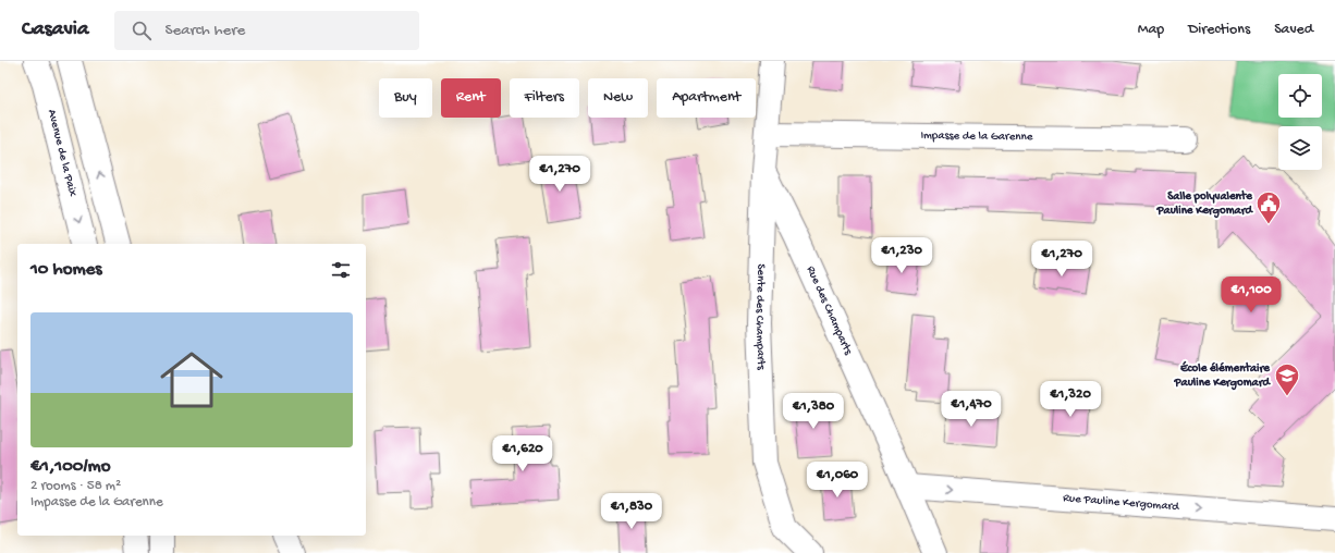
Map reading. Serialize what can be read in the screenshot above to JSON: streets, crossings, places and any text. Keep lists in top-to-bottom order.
{
  "streets": {
    "street": [
      "Impasse de la Garenne",
      "Avenue de la Paix",
      "Rue des Champarts",
      "Sente des Champarts",
      "Rue Pauline Kergomard"
    ]
  },
  "crossings": [
    ["Rue des Champarts", "Sente des Champarts"],
    ["Rue des Champarts", "Rue Pauline Kergomard"]
  ],
  "one_way": ["Rue Pauline Kergomard"],
  "places": {
    "public building": ["Salle polyvalente Pauline Kergomard"],
    "school or university": ["École élémentaire Pauline Kergomard"]
  },
  "page": {
    "header": "Casavia",
    "search": "Search here",
    "nav": ["Map", "Directions", "Saved"],
    "chip": [
      "Buy",
      "Rent",
      "Filters",
      "New",
      "Apartment"
    ],
    "price": [
      "€1,270",
      "€1,230",
      "€1,270",
      "€1,100",
      "€1,320",
      "€1,470",
      "€1,380",
      "€1,620",
      "€1,060",
      "€1,830"
    ],
    "heading": "10 homes",
    "list": [
      {
        "name": "€1,100/mo",
        "note": "2 rooms · 58 m² · Impasse de la Garenne"
      }
    ]
  }
}
